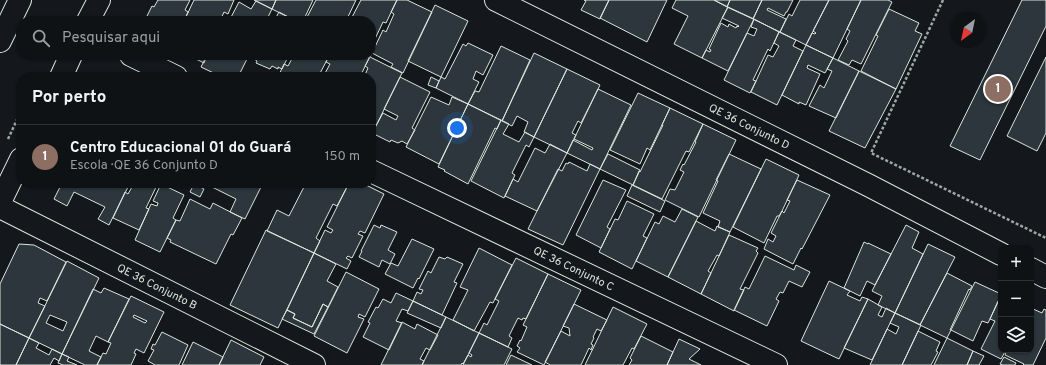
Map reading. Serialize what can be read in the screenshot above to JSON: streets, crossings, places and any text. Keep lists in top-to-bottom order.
{
  "streets": {
    "street": ["QE 36 Conjunto D", "QE 36 Conjunto C", "QE 36 Conjunto B"]
  },
  "north": "bottom left",
  "page": {
    "search": "Pesquisar aqui",
    "heading": "Por perto",
    "pins": "1",
    "list": [
      {
        "mark": "1",
        "name": "Centro Educacional 01 do Guará",
        "note": "Escola · QE 36 Conjunto D",
        "value": "150 m"
      }
    ],
    "map_buttons": ["+", "−"]
  }
}
